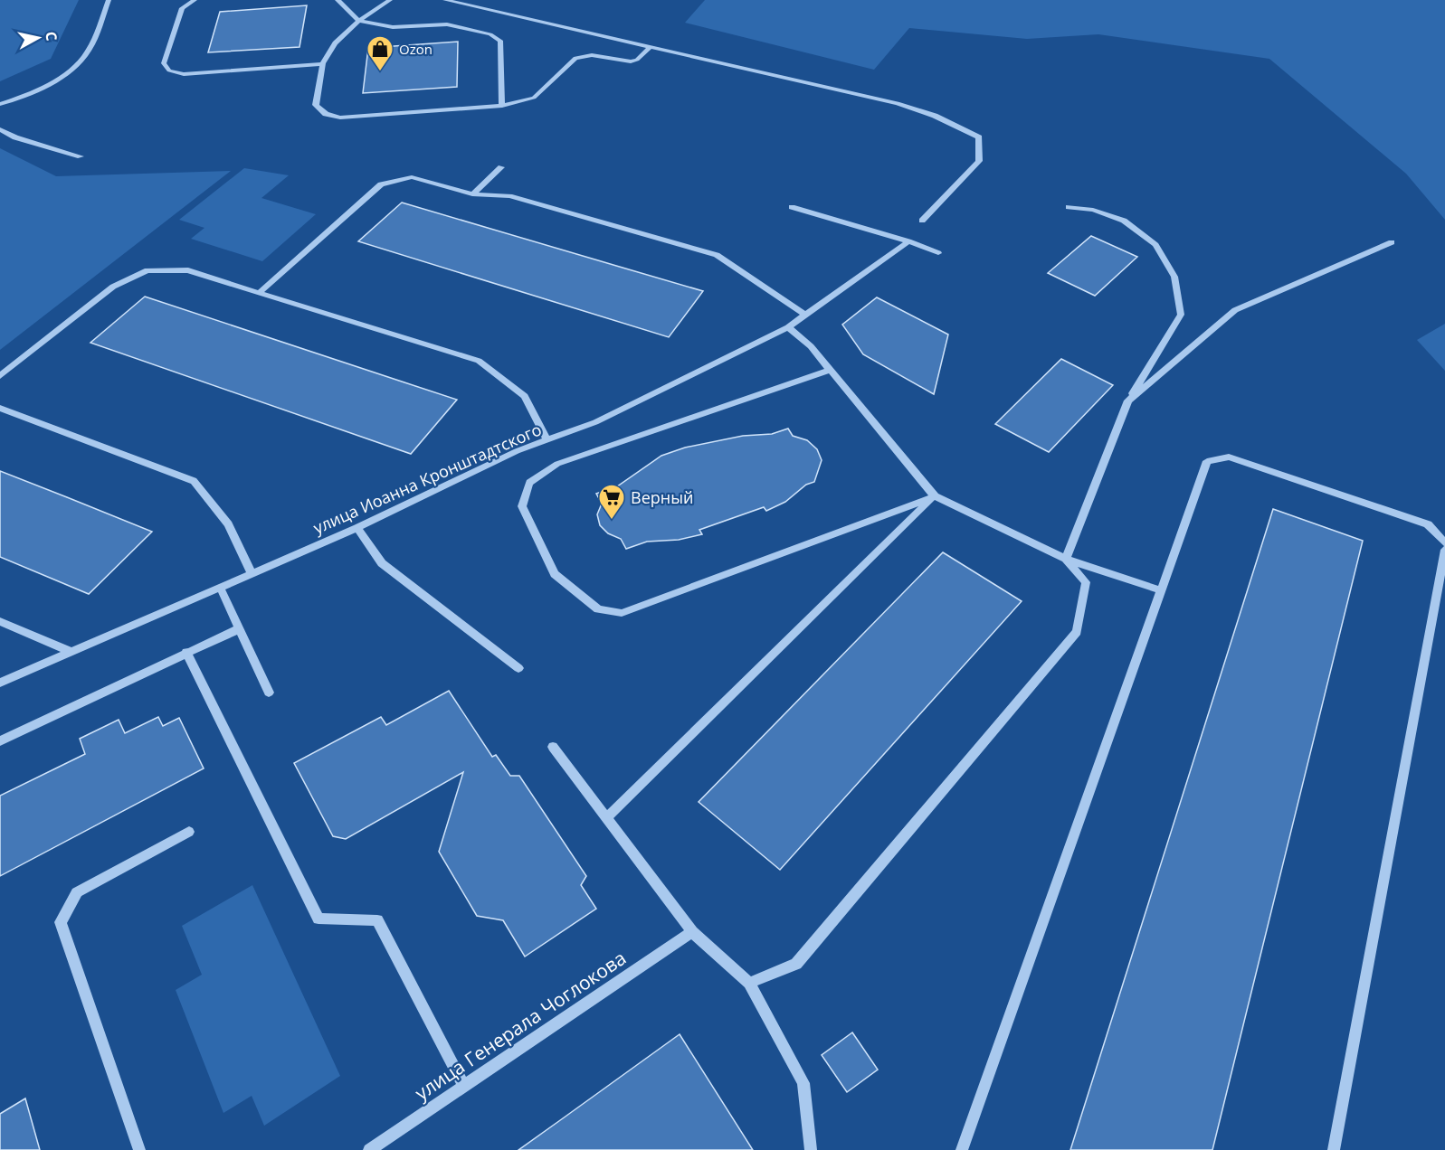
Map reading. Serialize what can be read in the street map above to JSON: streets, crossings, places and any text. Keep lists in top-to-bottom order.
{
  "streets": {
    "street": ["улица Иоанна Кронштадтского", "улица Генерала Чоглокова"]
  },
  "places": {
    "shop": ["Ozon"],
    "supermarket": ["Верный"]
  },
  "north": "right"
}
